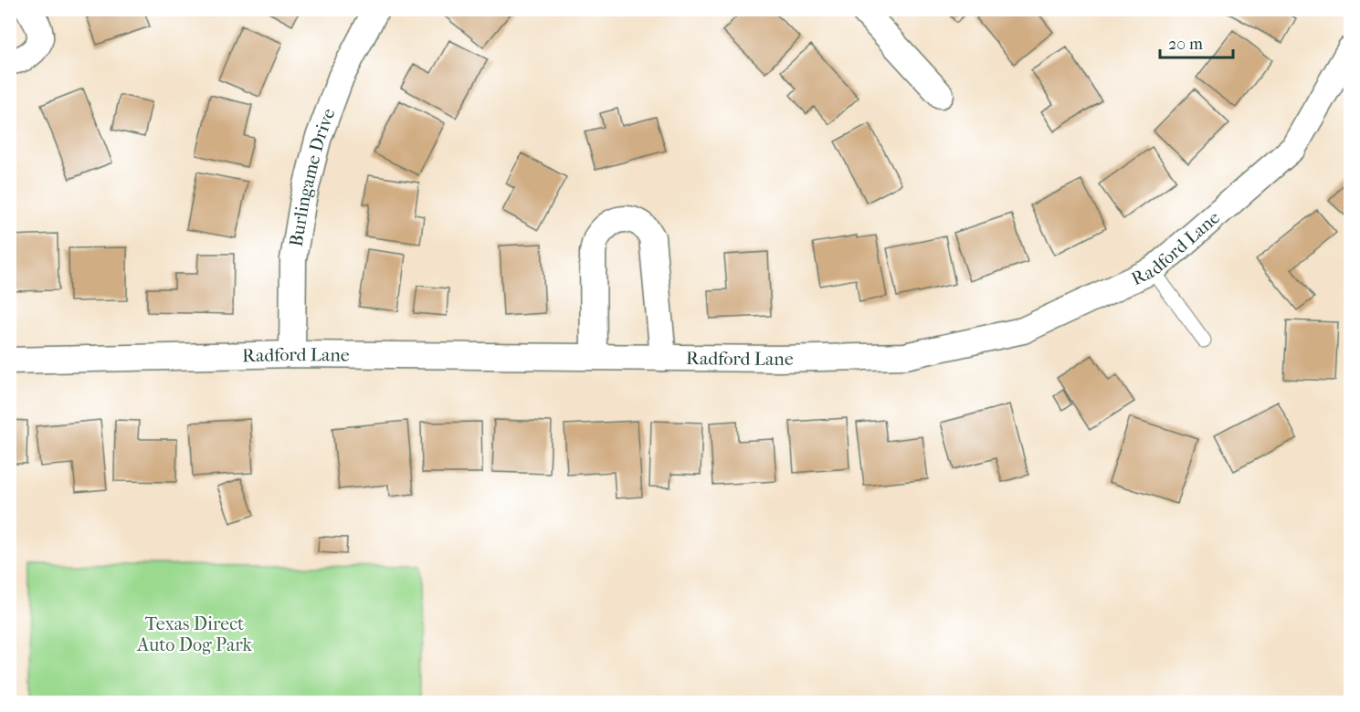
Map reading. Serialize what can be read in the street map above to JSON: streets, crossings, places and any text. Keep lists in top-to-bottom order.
{
  "streets": {
    "street": ["Burlingame Drive", "Radford Lane"]
  },
  "crossings": [
    ["Burlingame Drive", "Radford Lane"]
  ],
  "parks": ["Texas Direct Auto Dog Park"],
  "scale_bar": "20 m"
}
